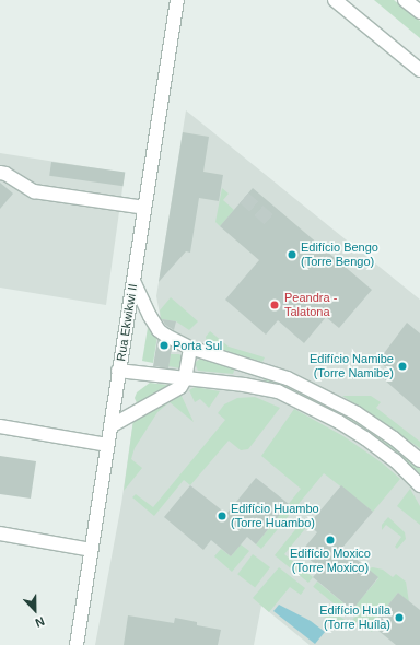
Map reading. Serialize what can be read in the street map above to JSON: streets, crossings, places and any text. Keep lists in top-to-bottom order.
{
  "streets": {
    "street": ["Rua Ekwikwi II"]
  },
  "places": [
    "Edifício Bengo (Torre Bengo)",
    "Peandra - Talatona",
    "Porta Sul",
    "Edifício Namibe (Torre Namibe)",
    "Edifício Huambo (Torre Huambo)",
    "Edifício Moxico (Torre Moxico)",
    "Edifício Huíla (Torre Huíla)"
  ],
  "north": "bottom"
}
